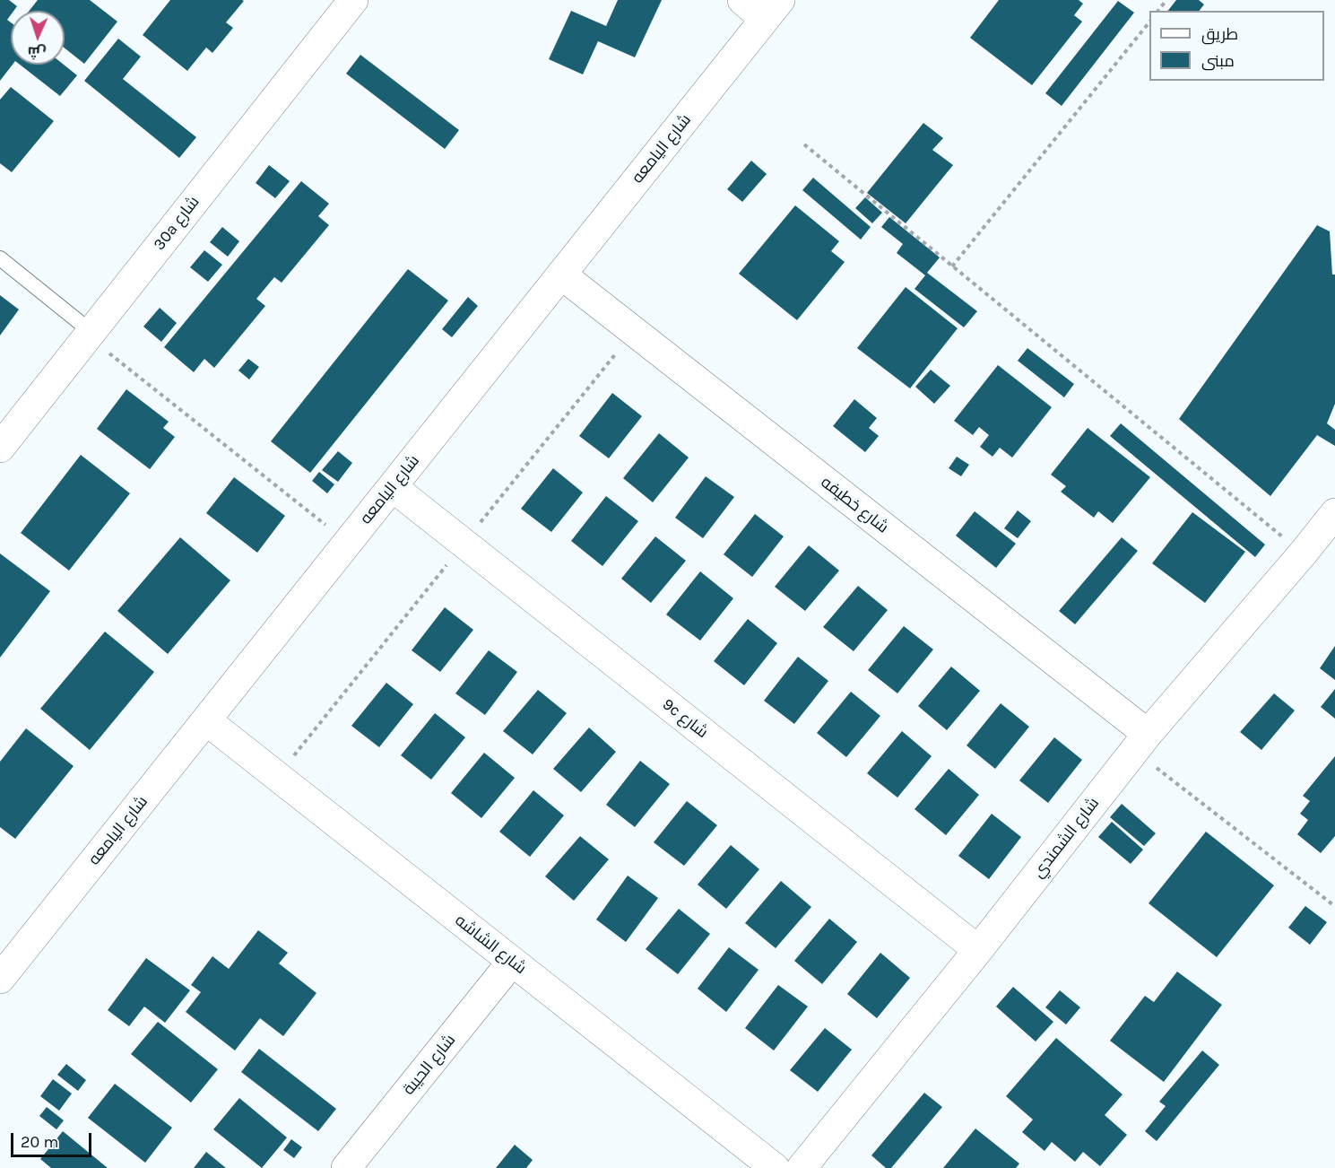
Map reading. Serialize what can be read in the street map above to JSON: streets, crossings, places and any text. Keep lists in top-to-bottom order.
{
  "streets": {
    "street": [
      "شارع اليامعه",
      "30a شارع",
      "شارع خطيفه",
      "9c شارع",
      "شارع الشمندي",
      "شارع الشاشه",
      "شارع الحيبة"
    ]
  },
  "crossings": [
    ["شارع اليامعه", "شارع خطيفه"],
    ["شارع اليامعه", "9c شارع"],
    ["شارع اليامعه", "شارع الشاشه"],
    ["شارع خطيفه", "شارع الشمندي"],
    ["9c شارع", "شارع الشمندي"],
    ["شارع الشاشه", "شارع الحيبة"]
  ],
  "legend": ["طريق", "مبنى"],
  "scale_bar": "20 m",
  "north": "bottom"
}
